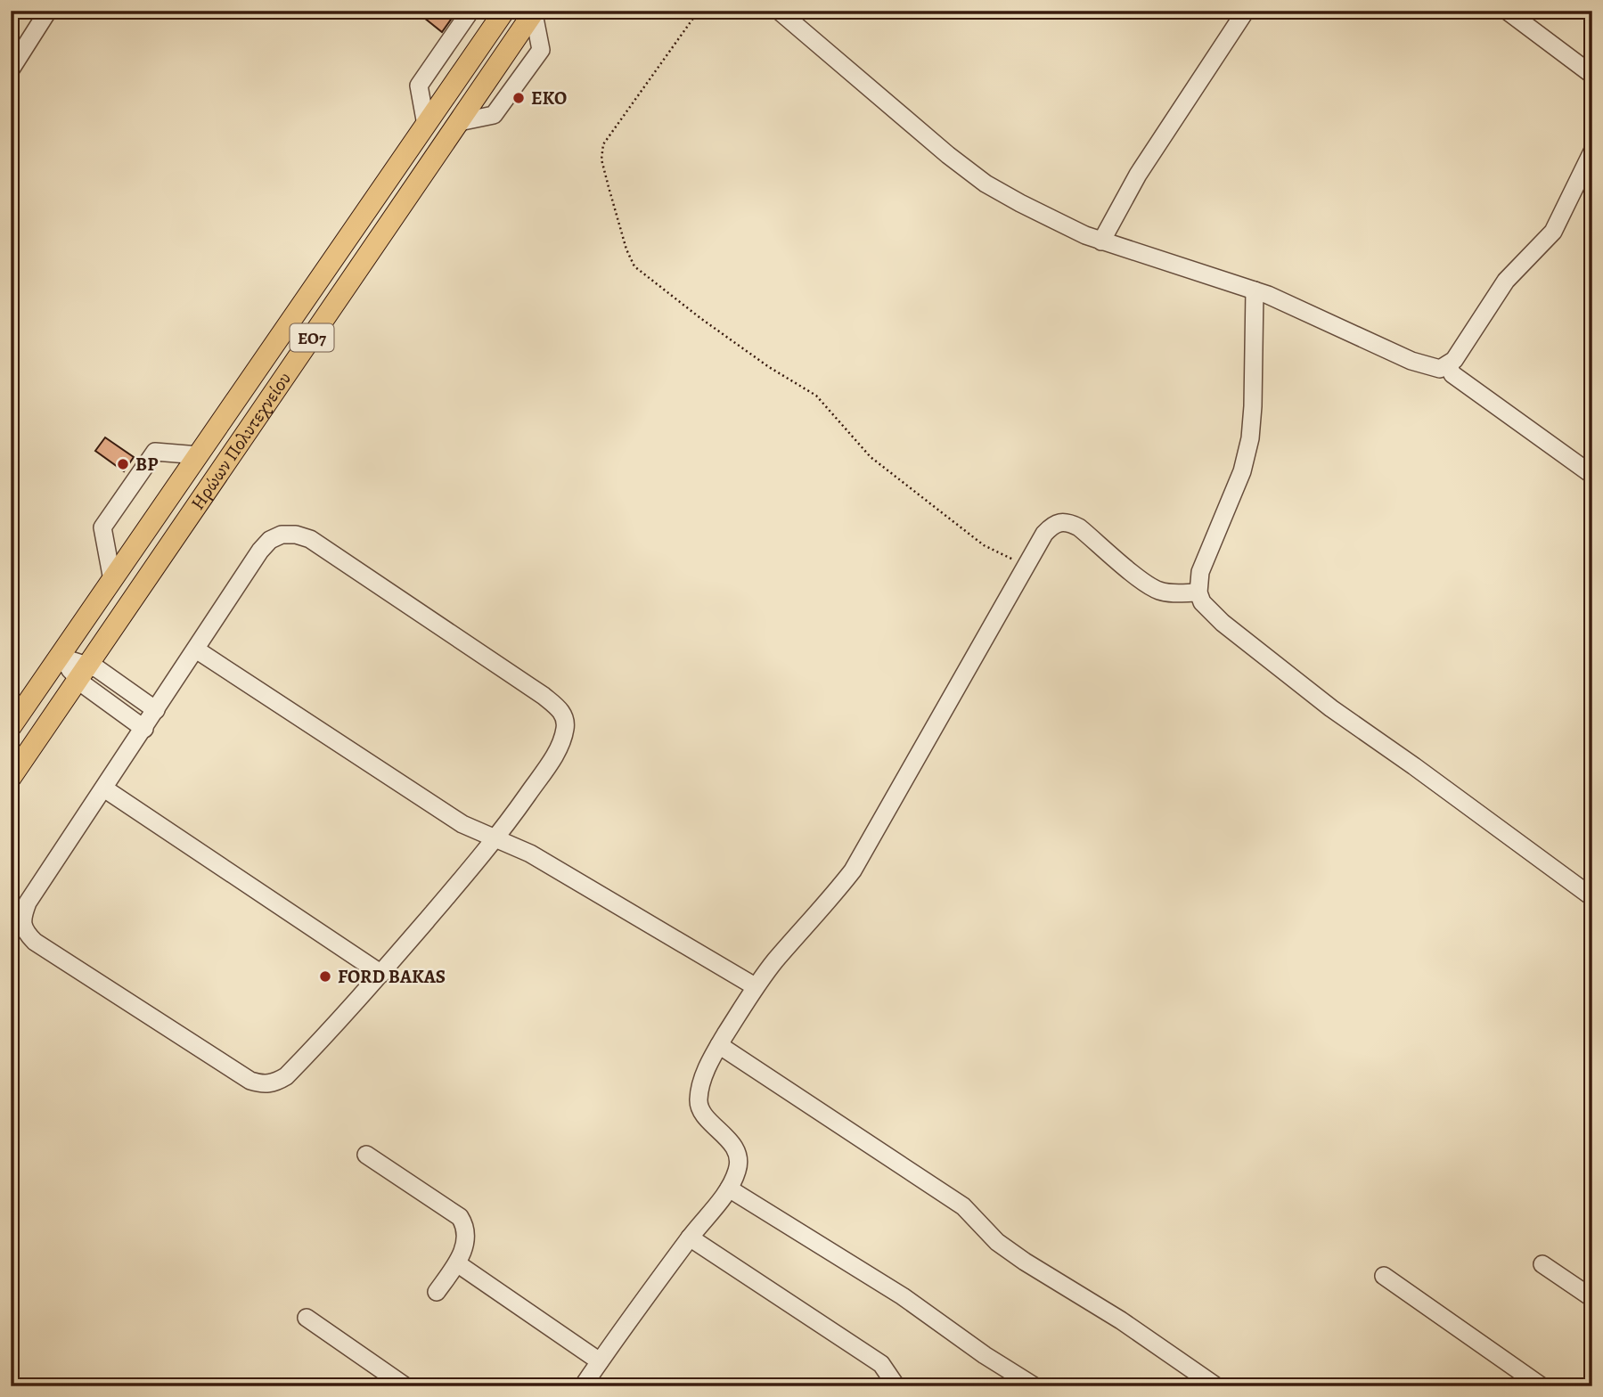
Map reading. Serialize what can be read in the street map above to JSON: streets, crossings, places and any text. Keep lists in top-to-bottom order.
{
  "streets": {
    "main road": ["ΕΟ7", "Ηρώων Πολυτεχνείου"]
  },
  "places": ["EKO", "BP", "FORD BAKAS"]
}
